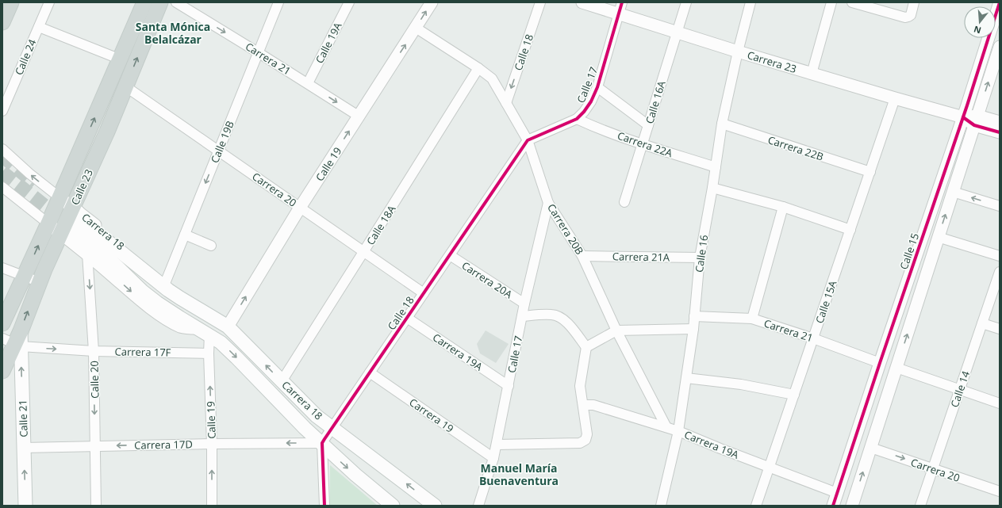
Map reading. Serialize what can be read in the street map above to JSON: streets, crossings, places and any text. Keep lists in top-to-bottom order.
{
  "streets": {
    "main road": ["Calle 23", "Carrera 18", "Calle 21"],
    "street": [
      "Calle 19A",
      "Calle 18",
      "Calle 24",
      "Carrera 21",
      "Carrera 23",
      "Calle 17",
      "Calle 16A",
      "Calle 19B",
      "Carrera 22A",
      "Carrera 22B",
      "Calle 19",
      "Carrera 20",
      "Calle 18A",
      "Carrera 20B",
      "Calle 15",
      "Calle 16",
      "Carrera 21A",
      "Carrera 20A",
      "Calle 15A",
      "Carrera 17F",
      "Carrera 19A",
      "Calle 20",
      "Calle 14",
      "Carrera 19",
      "Carrera 17D"
    ]
  },
  "crossings": [
    ["Calle 19A", "Carrera 21"],
    ["Calle 18", "Calle 17"],
    ["Calle 18", "Carrera 20"],
    ["Calle 18", "Carrera 20B"],
    ["Calle 18", "Carrera 18"],
    ["Calle 18", "Carrera 20A"],
    ["Calle 18", "Carrera 19A"],
    ["Calle 18", "Carrera 19"],
    ["Calle 18", "Carrera 17D"],
    ["Carrera 21", "Calle 19B"],
    ["Carrera 21", "Calle 19"],
    ["Carrera 21", "Calle 15"],
    ["Carrera 21", "Calle 16"],
    ["Carrera 21", "Calle 15A"],
    ["Carrera 23", "Calle 17"],
    ["Carrera 23", "Calle 16A"],
    ["Carrera 23", "Calle 15"],
    ["Carrera 23", "Calle 16"],
    ["Carrera 23", "Calle 15A"],
    ["Calle 17", "Carrera 22A"],
    ["Calle 17", "Carrera 20B"],
    ["Calle 17", "Carrera 20A"],
    ["Calle 17", "Carrera 19A"],
    ["Calle 17", "Carrera 19"],
    ["Calle 16A", "Carrera 22A"],
    ["Calle 19B", "Carrera 20"],
    ["Calle 19B", "Carrera 18"],
    ["Carrera 22A", "Calle 16"],
    ["Carrera 22B", "Calle 16"],
    ["Carrera 22B", "Calle 15A"],
    ["Calle 19", "Carrera 20"],
    ["Calle 19", "Carrera 20B"],
    ["Calle 19", "Carrera 18"],
    ["Calle 19", "Carrera 17F"],
    ["Calle 19", "Carrera 17D"],
    ["Calle 23", "Carrera 20"],
    ["Calle 23", "Carrera 18"],
    ["Calle 23", "Carrera 17F"],
    ["Calle 23", "Calle 21"],
    ["Carrera 20", "Calle 18A"],
    ["Carrera 20", "Calle 14"],
    ["Calle 18A", "Carrera 20B"],
    ["Calle 18A", "Carrera 18"],
    ["Carrera 20B", "Carrera 21A"],
    ["Carrera 20B", "Carrera 19A"],
    ["Carrera 18", "Calle 20"],
    ["Carrera 18", "Carrera 17D"],
    ["Calle 15", "Carrera 19A"],
    ["Calle 16", "Carrera 21A"],
    ["Calle 16", "Carrera 19A"],
    ["Calle 15A", "Carrera 19A"],
    ["Carrera 17F", "Calle 20"],
    ["Carrera 17F", "Calle 21"],
    ["Calle 20", "Carrera 17D"],
    ["Calle 21", "Carrera 17D"]
  ],
  "one_way": [
    "Carrera 21",
    "Calle 19",
    "Carrera 17F",
    "Calle 20",
    "Calle 21",
    "Carrera 17D"
  ],
  "districts": ["Santa Mónica Belalcázar", "Manuel María Buenaventura"],
  "north": "bottom"
}
